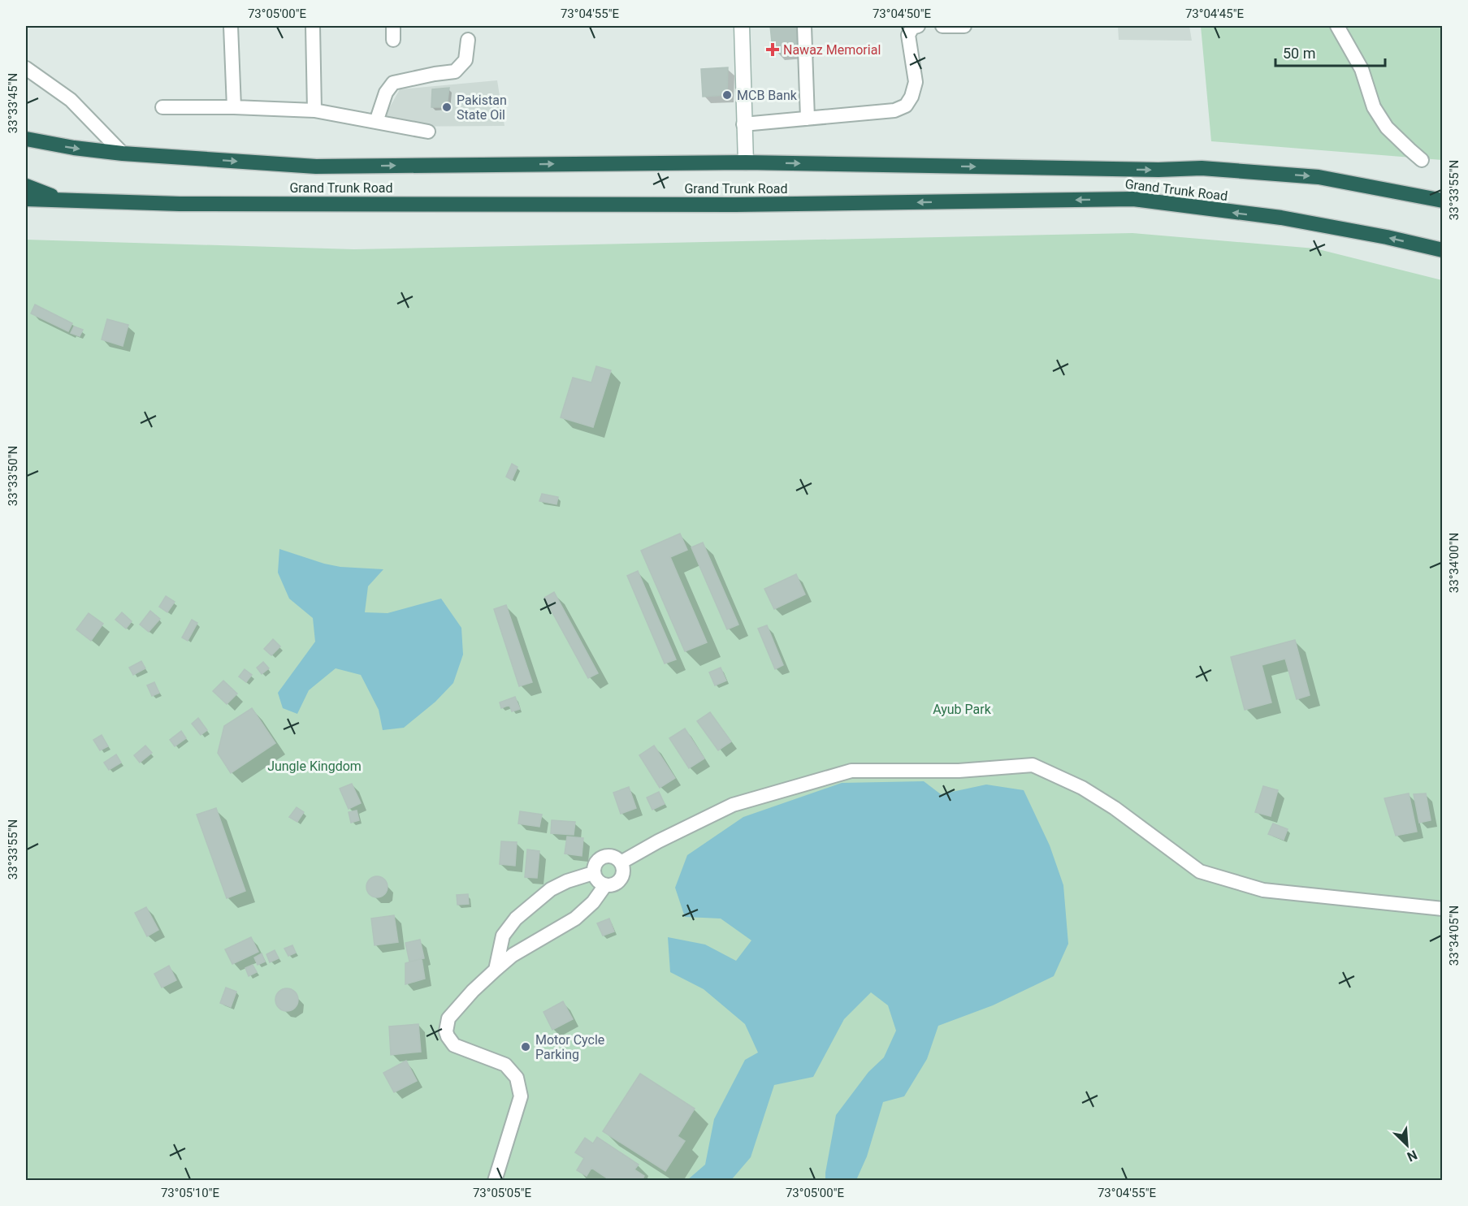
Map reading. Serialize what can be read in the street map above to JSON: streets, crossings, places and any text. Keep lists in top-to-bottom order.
{
  "streets": {
    "highway": ["Grand Trunk Road"]
  },
  "parks": ["Ayub Park", "Jungle Kingdom"],
  "places": {
    "health": ["Nawaz Memorial"],
    "other": ["MCB Bank", "Pakistan State Oil", "Motor Cycle Parking"]
  },
  "scale_bar": "50 m",
  "north": "bottom right",
  "coordinates": [
    "73°05'00\"E",
    "73°04'55\"E",
    "73°04'50\"E",
    "73°04'45\"E",
    "33°33'45\"N",
    "33°33'55\"N",
    "33°33'50\"N",
    "33°34'00\"N",
    "33°34'05\"N",
    "73°05'10\"E",
    "73°05'05\"E"
  ]
}
